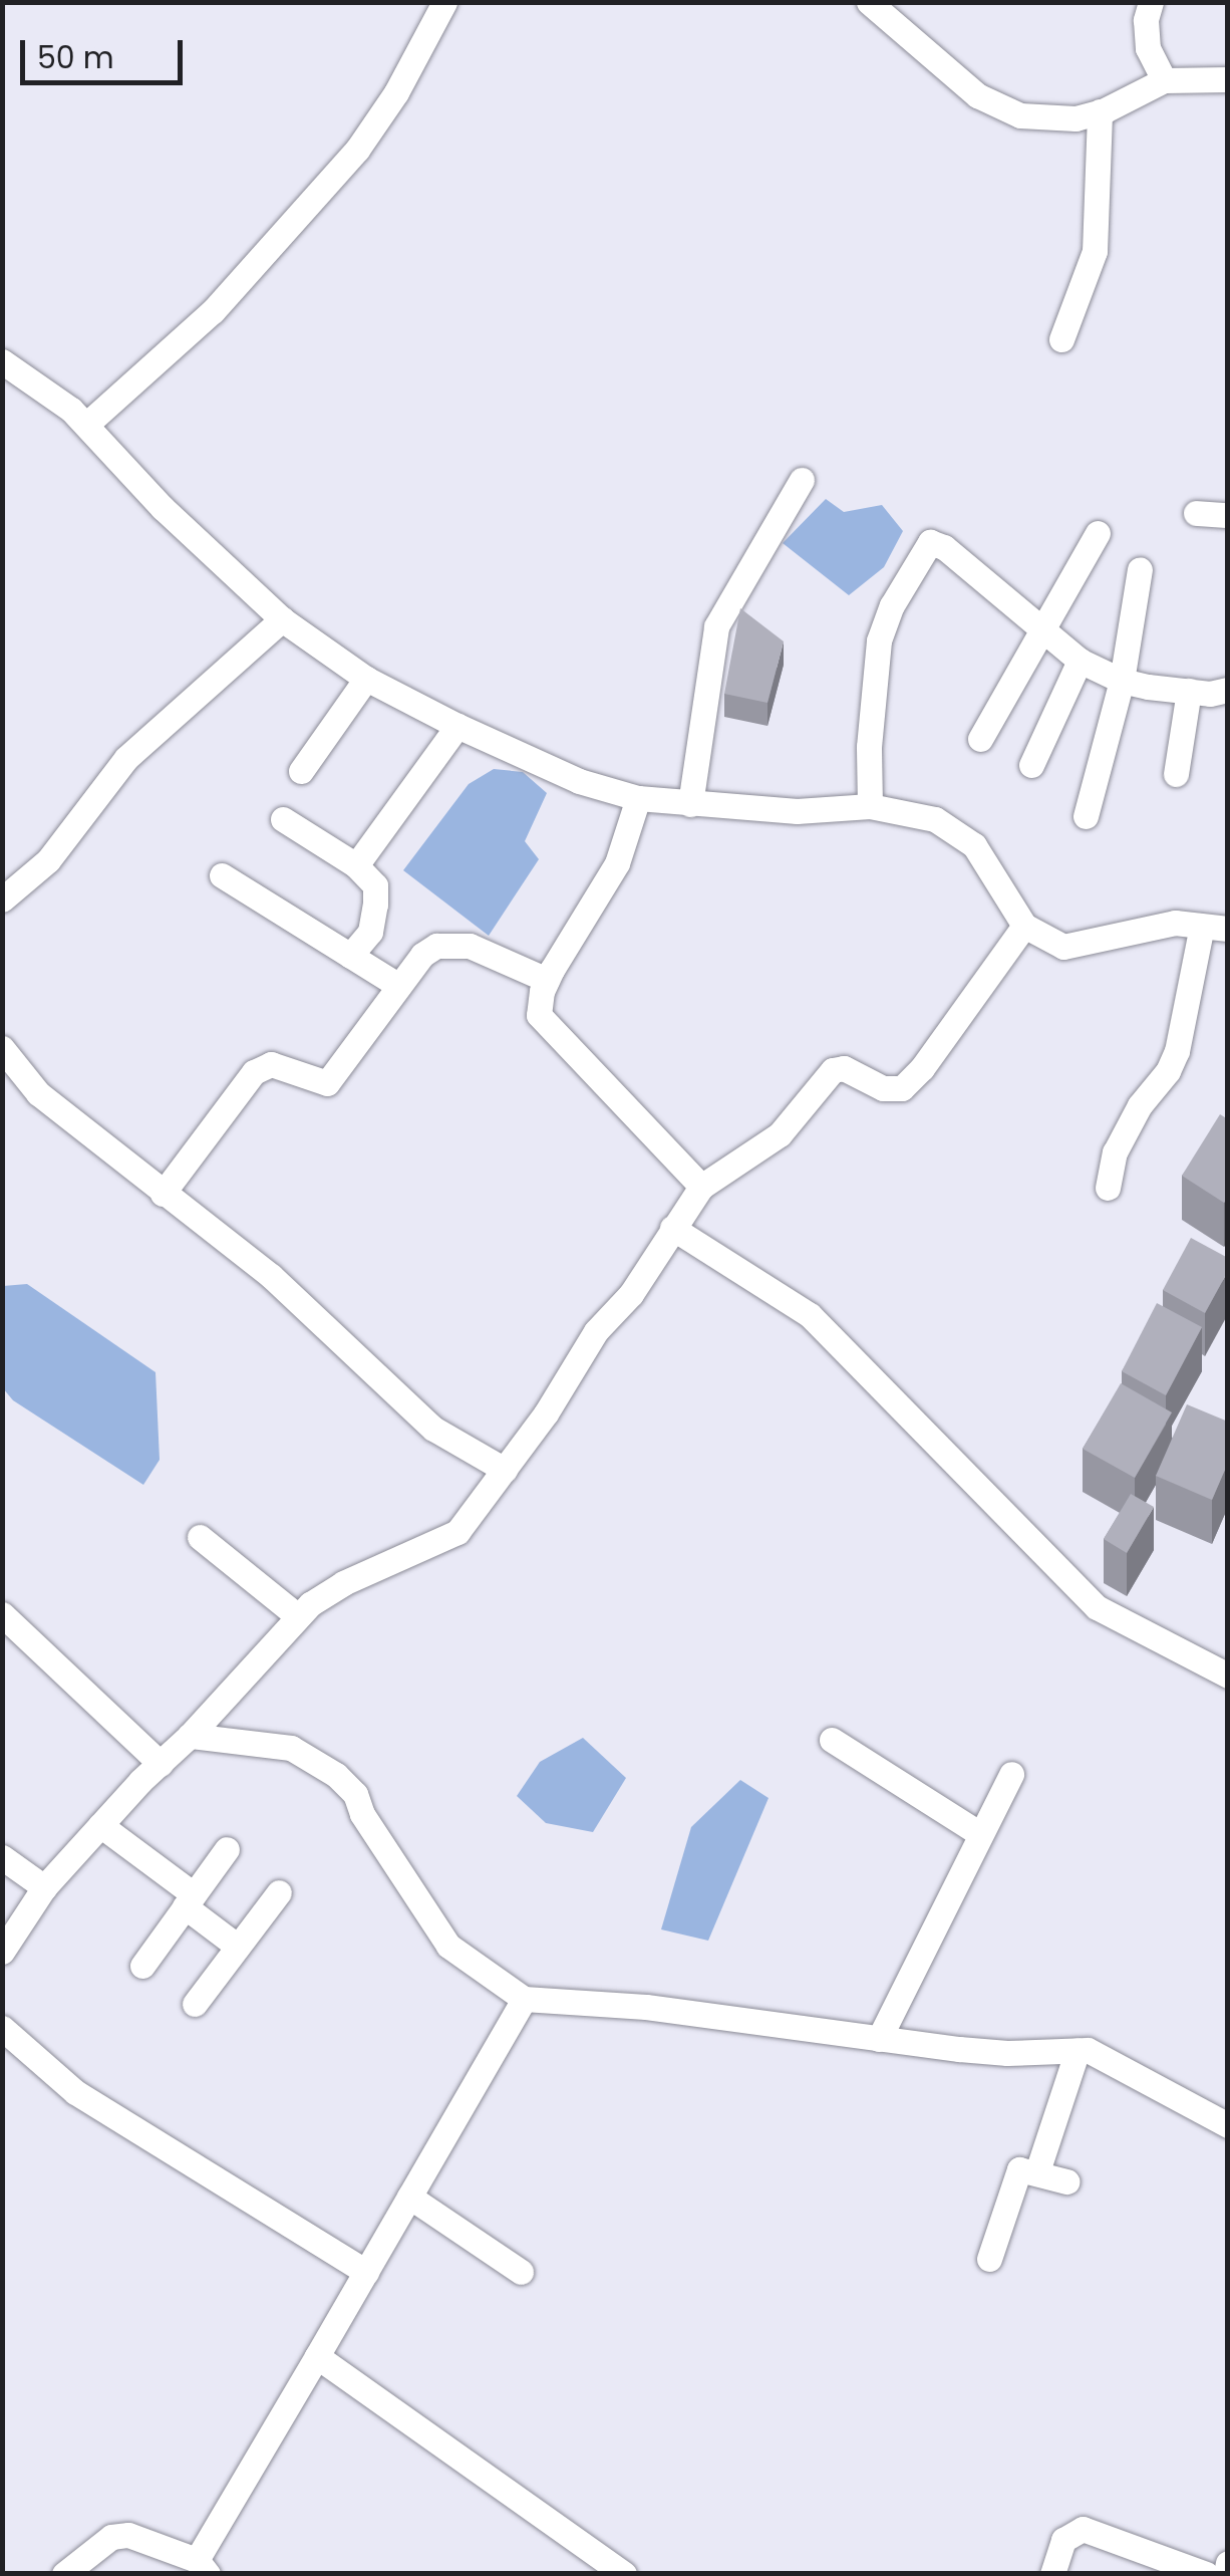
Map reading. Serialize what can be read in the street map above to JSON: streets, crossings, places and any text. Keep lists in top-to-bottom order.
{
  "scale_bar": "50 m"
}
